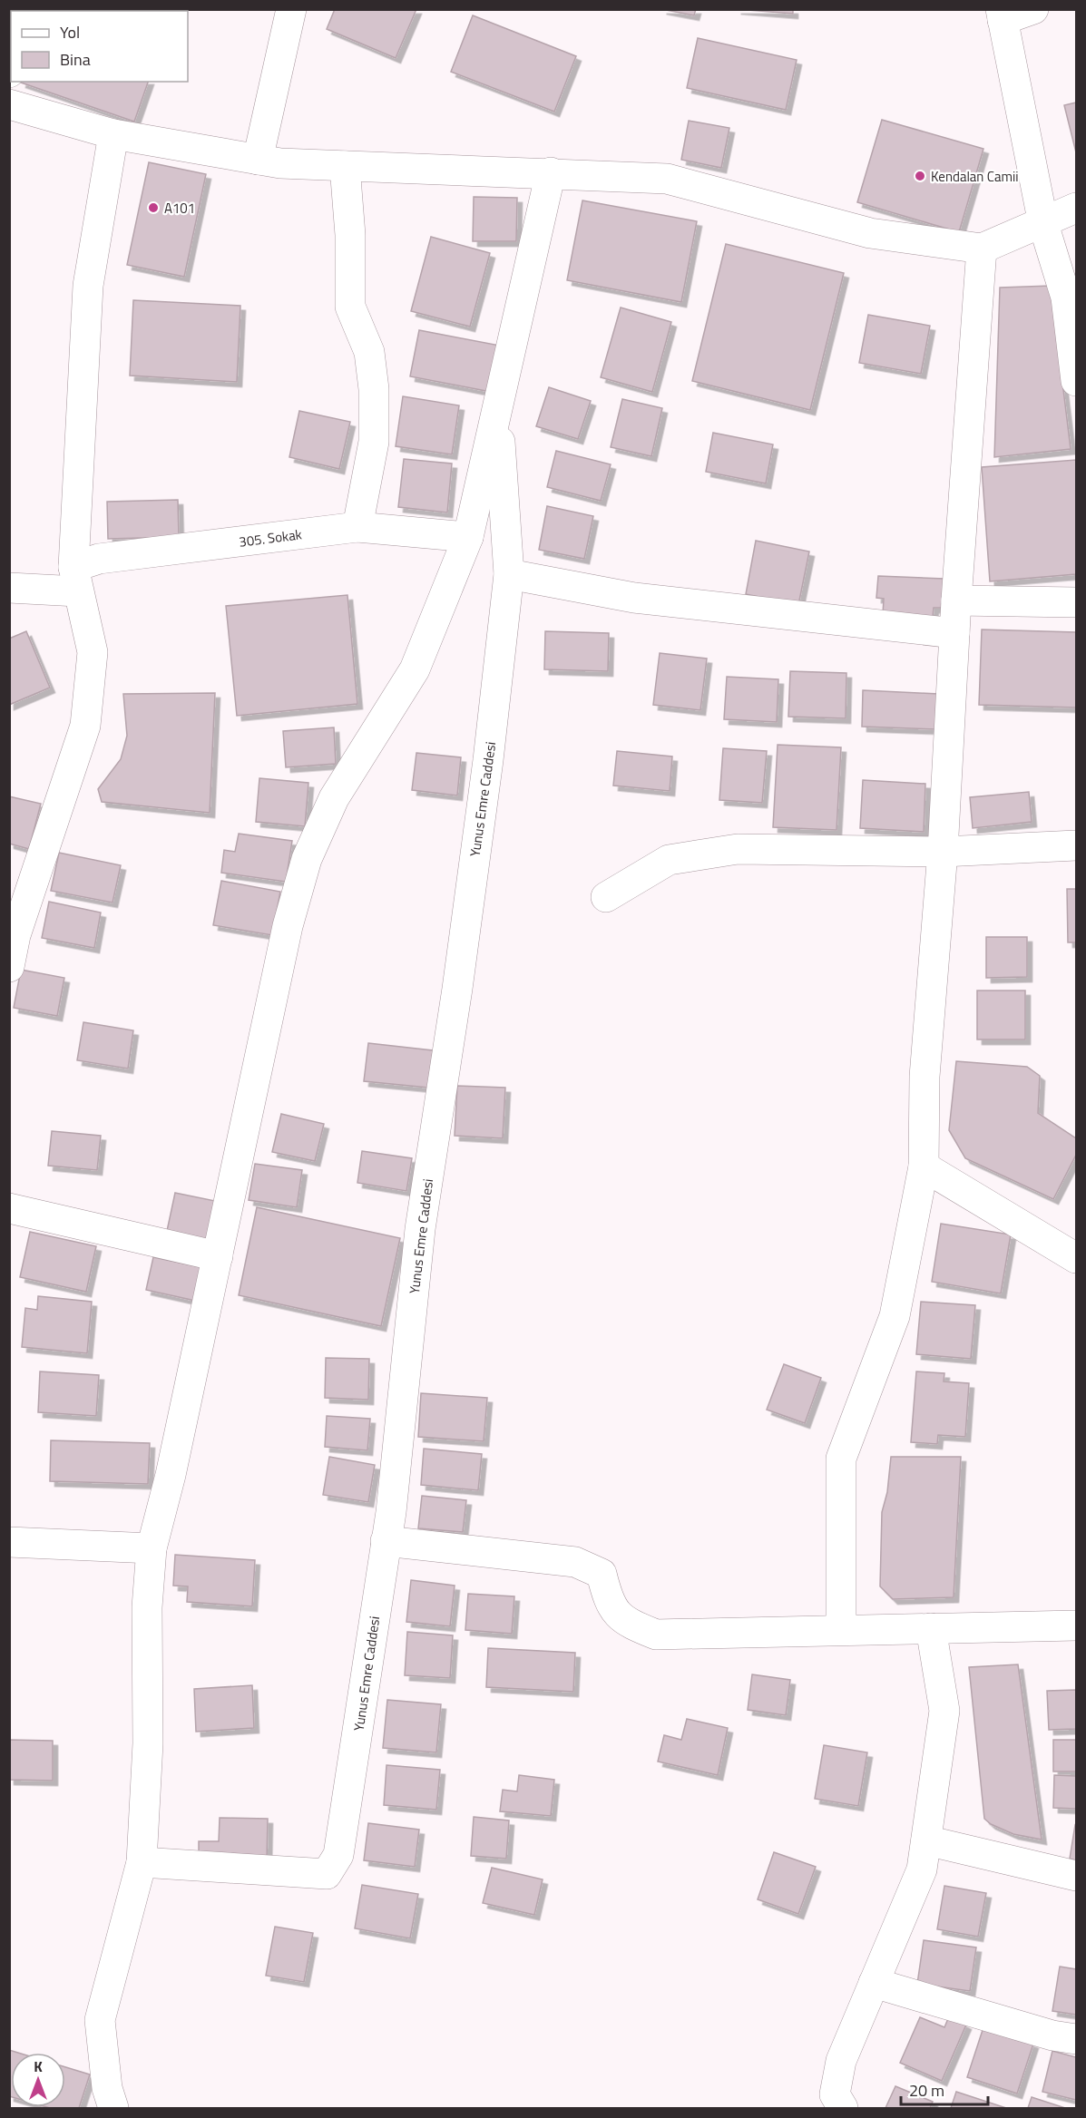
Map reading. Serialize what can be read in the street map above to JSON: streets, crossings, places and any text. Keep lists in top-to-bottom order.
{
  "streets": {
    "street": ["305. Sokak", "Yunus Emre Caddesi"]
  },
  "places": ["Kendalan Camii", "A101"],
  "legend": ["Yol", "Bina"],
  "scale_bar": "20 m",
  "north": "top"
}
